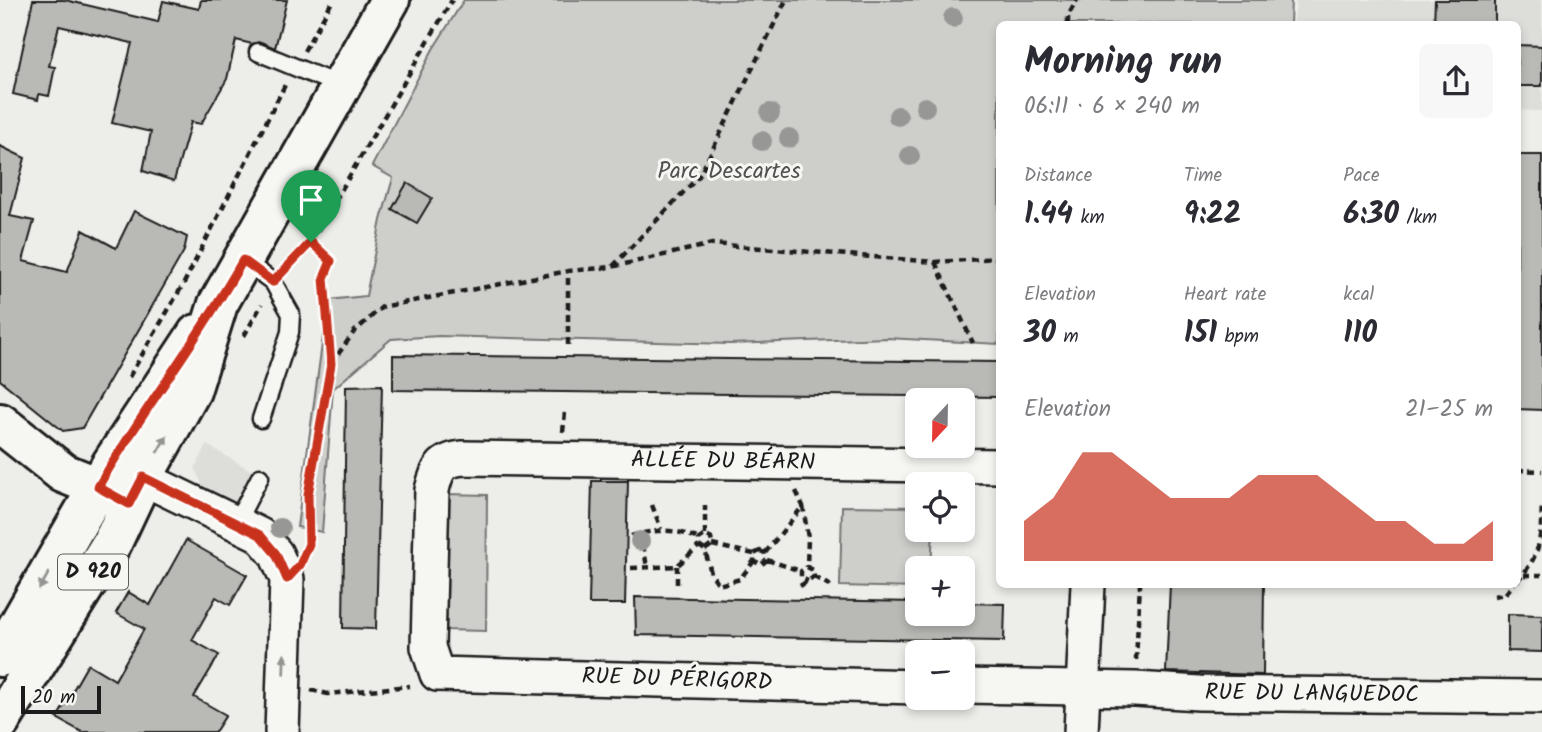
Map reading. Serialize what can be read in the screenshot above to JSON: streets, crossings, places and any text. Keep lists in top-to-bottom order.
{
  "streets": {
    "main road": ["D 920"],
    "street": ["ALLÉE DU BÉARN", "RUE DU PÉRIGORD", "RUE DU LANGUEDOC"]
  },
  "crossings": [
    ["ALLÉE DU BÉARN", "RUE DU PÉRIGORD"]
  ],
  "parks": ["Parc Descartes"],
  "scale_bar": "20 m",
  "north": "bottom",
  "page": {
    "heading": ["Morning run", "06:11 · 6 × 240 m"],
    "stats": [
      ["Distance", "1.44 km"],
      ["Time", "9:22"],
      ["Pace", "6:30 /km"],
      ["Elevation", "30 m"],
      ["Heart rate", "151 bpm"],
      ["kcal", "110"]
    ],
    "chart": ["Elevation", "21–25 m"],
    "map_buttons": ["+", "−"],
    "scale": "20 m"
  }
}
